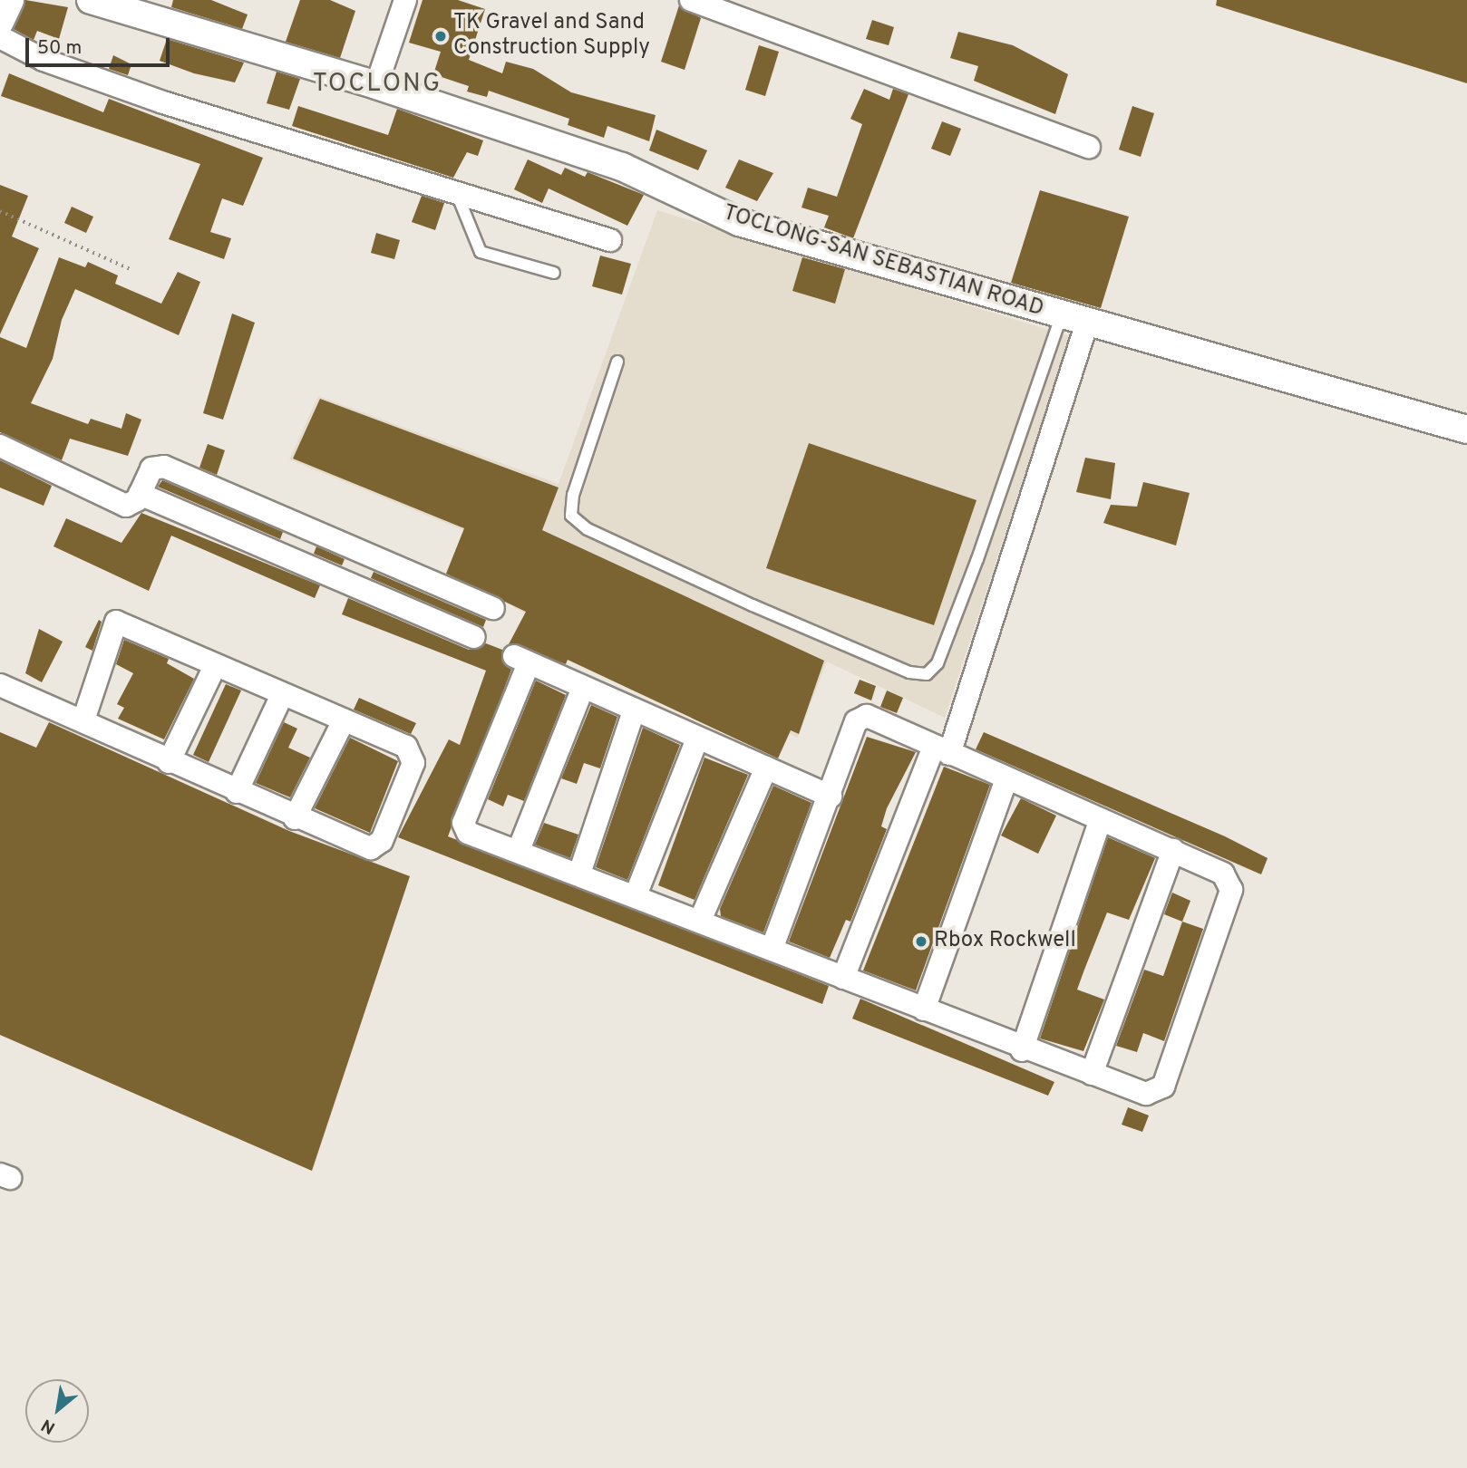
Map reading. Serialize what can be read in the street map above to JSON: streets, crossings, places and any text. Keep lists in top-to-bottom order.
{
  "streets": {
    "street": ["TOCLONG-SAN SEBASTIAN ROAD"]
  },
  "districts": ["TOCLONG"],
  "places": ["TK Gravel and Sand Construction Supply", "Rbox Rockwell"],
  "scale_bar": "50 m",
  "north": "bottom left"
}
